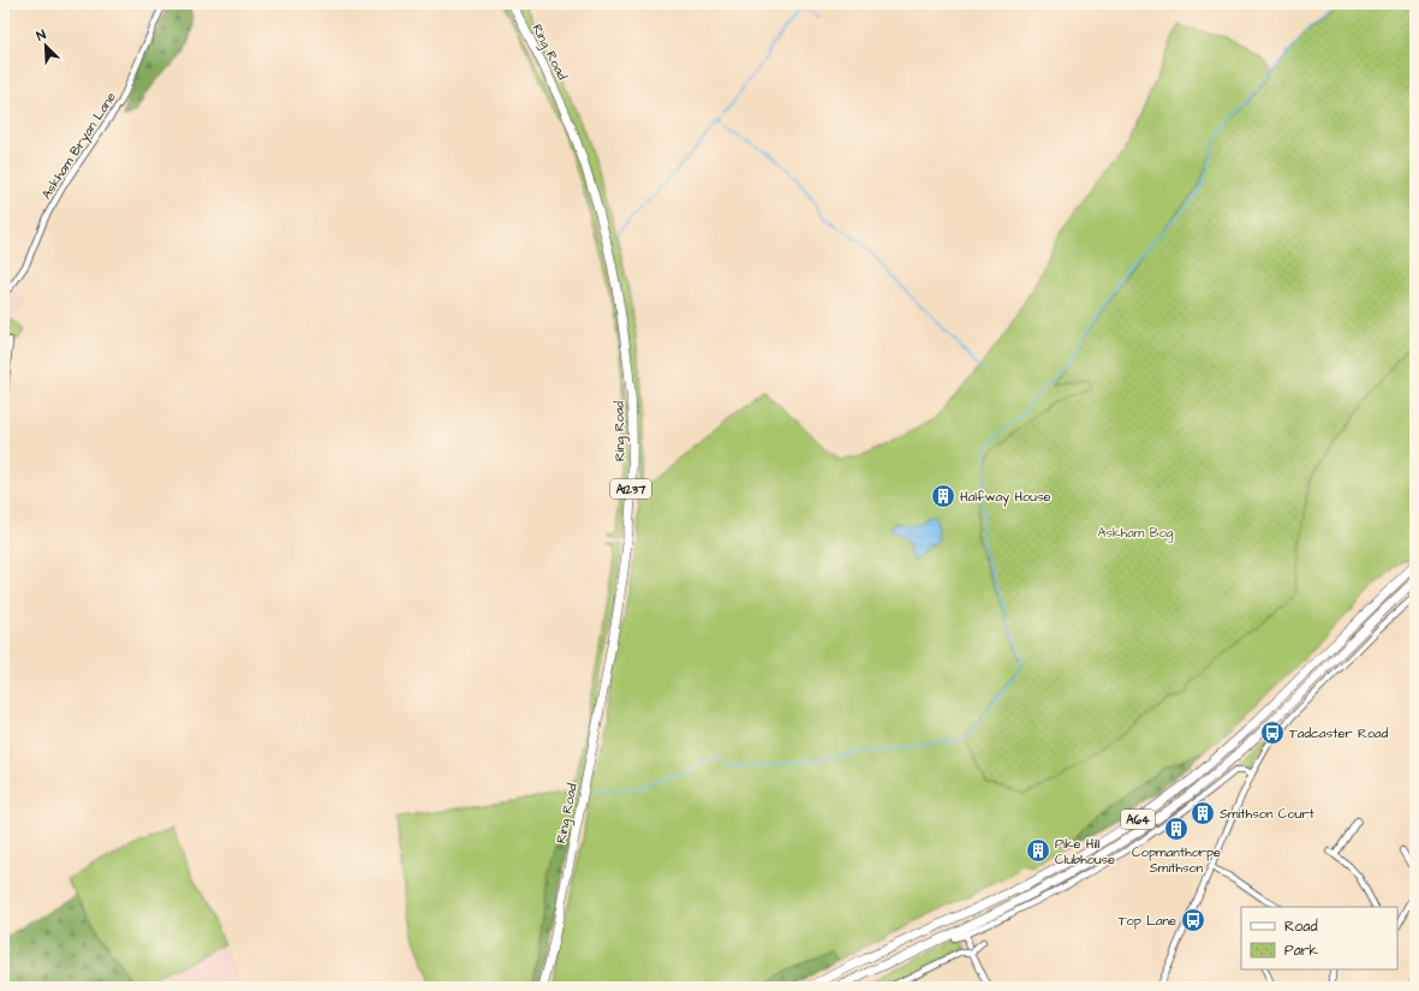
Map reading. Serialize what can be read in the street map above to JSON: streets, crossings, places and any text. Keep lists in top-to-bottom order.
{
  "streets": {
    "highway": ["Ring Road", "A1237", "A64"],
    "street": ["Askham Bryan Lane"]
  },
  "parks": ["Askham Bog"],
  "places": {
    "building": [
      "Halfway House",
      "Smithson Court",
      "Copmanthorpe Smithson",
      "Pike Hill Clubhouse"
    ],
    "bus stop": ["Tadcaster Road", "Top Lane"]
  },
  "legend": ["Road", "Park"],
  "north": "top left"
}
